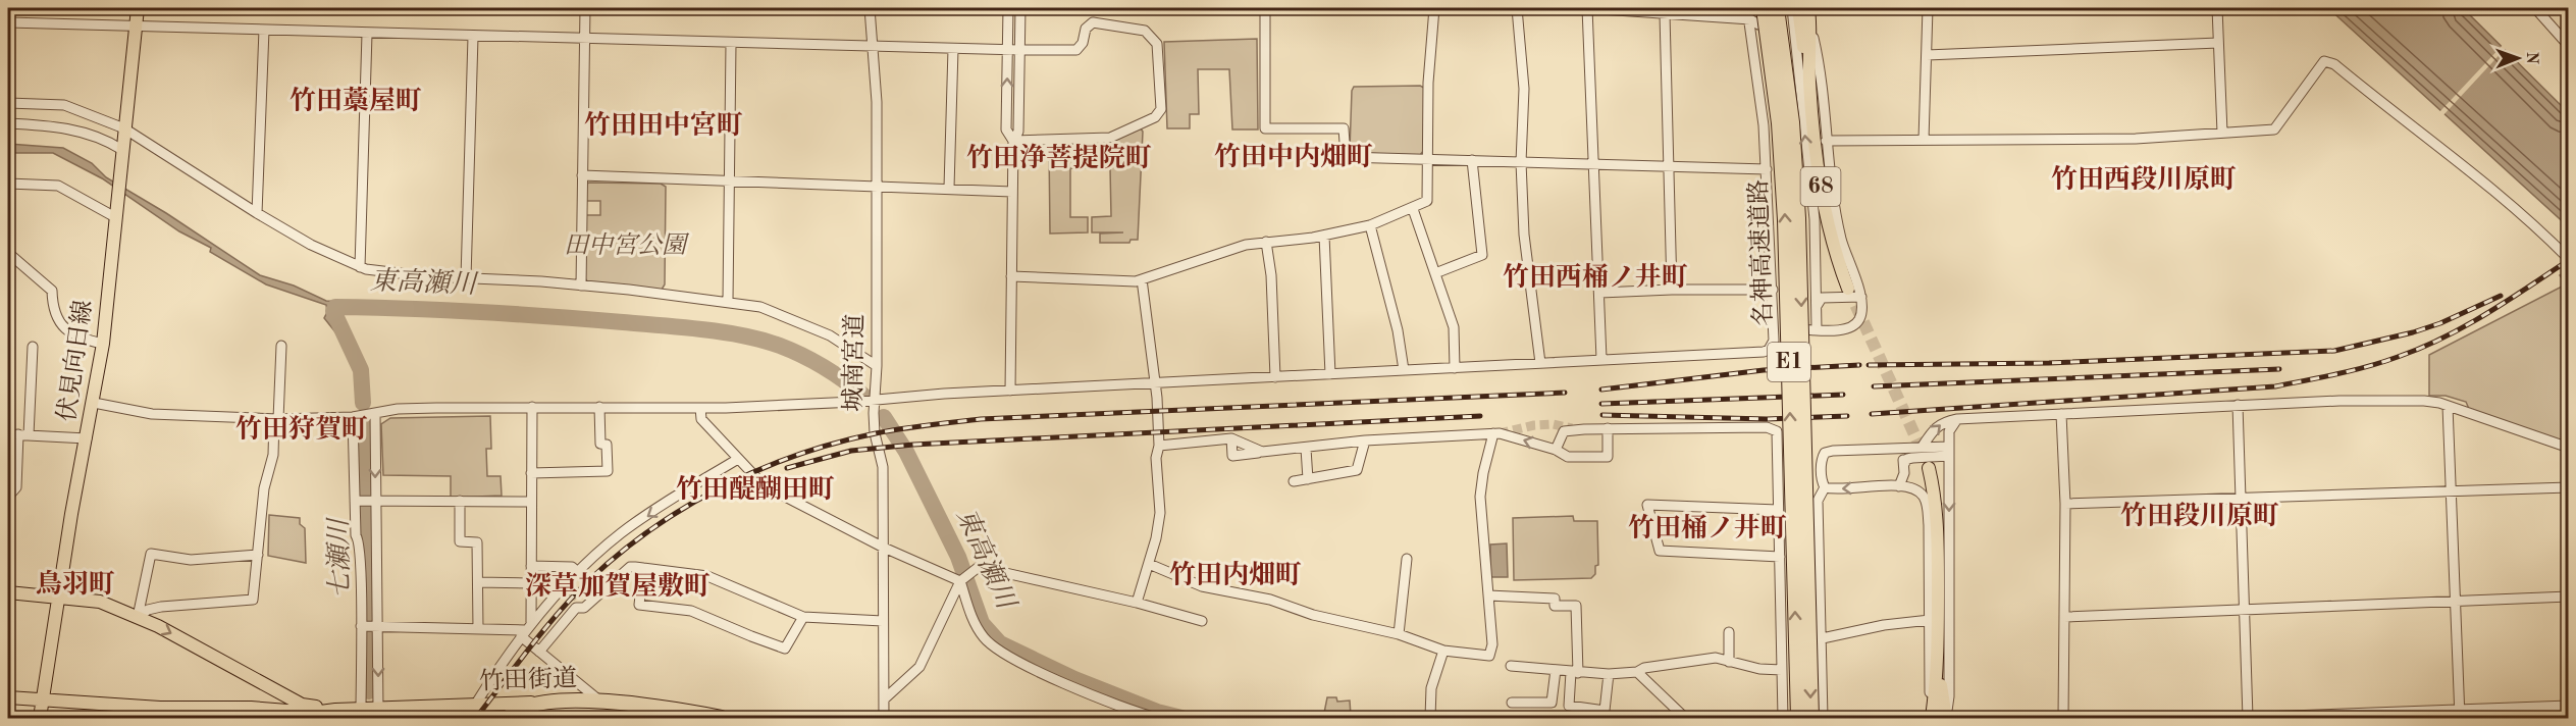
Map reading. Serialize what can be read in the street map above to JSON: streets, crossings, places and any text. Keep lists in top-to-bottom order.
{
  "streets": {
    "highway": ["名神高速道路", "E1", "竹田街道"],
    "main road": ["68", "伏見向日線"],
    "street": ["城南宮道"]
  },
  "crossings": [
    ["伏見向日線", "竹田街道"]
  ],
  "districts": [
    "竹田藁屋町",
    "竹田田中宮町",
    "竹田中内畑町",
    "竹田浄菩提院町",
    "竹田西段川原町",
    "竹田西桶ノ井町",
    "竹田狩賀町",
    "竹田醍醐田町",
    "竹田段川原町",
    "竹田桶ノ井町",
    "竹田内畑町",
    "鳥羽町",
    "深草加賀屋敷町"
  ],
  "water": ["東高瀬川", "七瀬川"],
  "parks": ["田中宮公園"],
  "north": "right"
}
